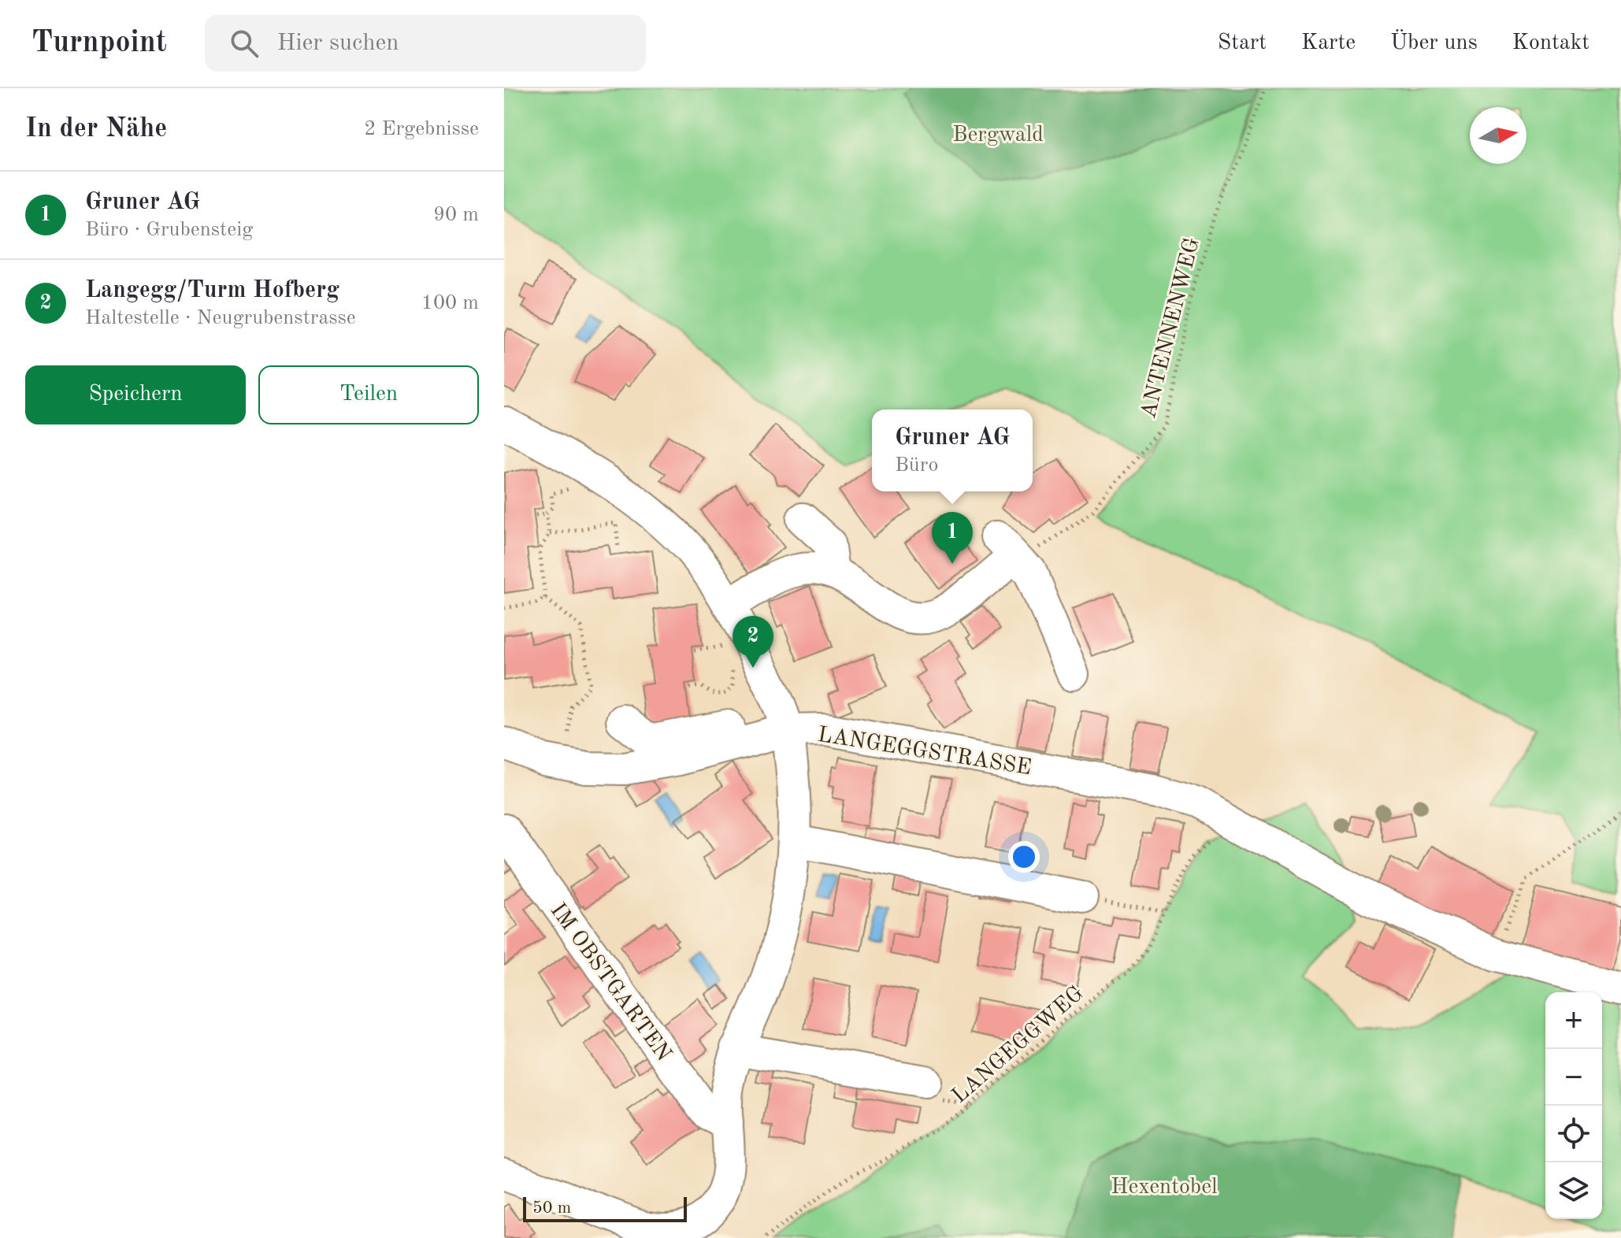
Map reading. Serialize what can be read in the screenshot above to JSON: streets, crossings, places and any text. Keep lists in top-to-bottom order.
{
  "streets": {
    "street": ["LANGEGGSTRASSE", "IM OBSTGARTEN"],
    "path": ["ANTENNENWEG", "LANGEGGWEG"]
  },
  "crossings": [
    ["LANGEGGSTRASSE", "LANGEGGWEG"]
  ],
  "parks": ["Bergwald", "Hexentobel"],
  "scale_bar": "50 m",
  "north": "right",
  "page": {
    "header": "Turnpoint",
    "search": "Hier suchen",
    "nav": [
      "Start",
      "Karte",
      "Über uns",
      "Kontakt"
    ],
    "heading": ["In der Nähe", "2 Ergebnisse"],
    "list": [
      {
        "mark": "1",
        "name": "Gruner AG",
        "note": "Büro · Grubensteig",
        "value": "90 m"
      },
      {
        "mark": "2",
        "name": "Langegg/Turm Hofberg",
        "note": "Haltestelle · Neugrubenstrasse",
        "value": "100 m"
      }
    ],
    "buttons": ["Speichern", "Teilen"],
    "popup": ["Gruner AG", "Büro"],
    "pins": ["1", "2"],
    "map_buttons": ["+", "−"],
    "scale": "50 m"
  }
}
